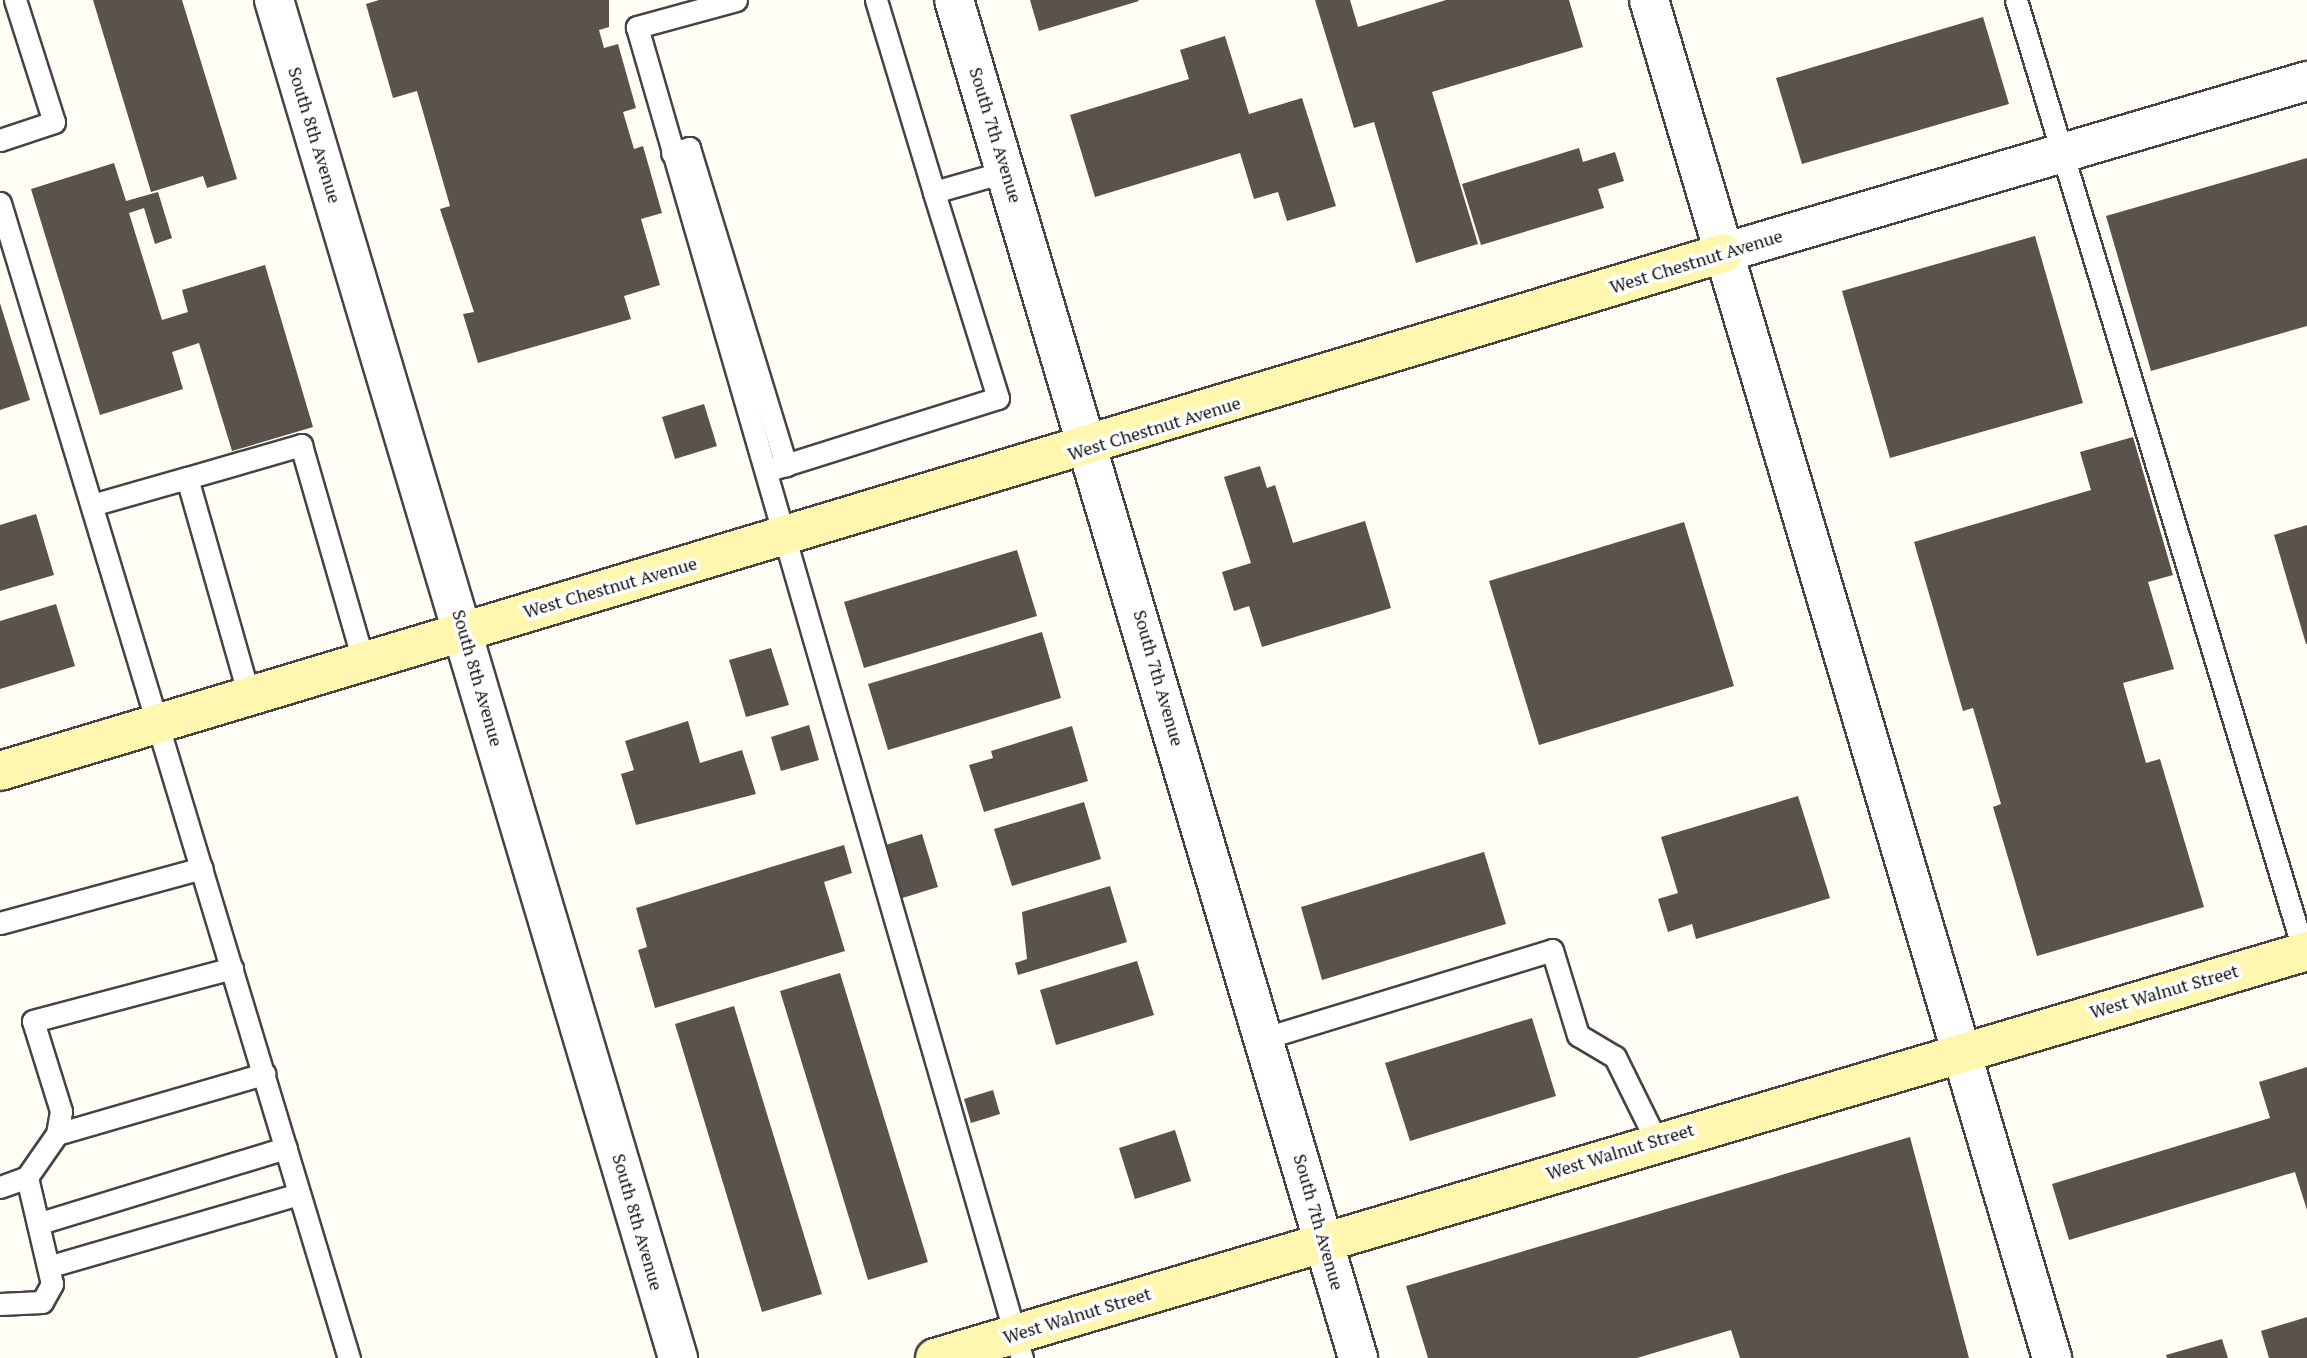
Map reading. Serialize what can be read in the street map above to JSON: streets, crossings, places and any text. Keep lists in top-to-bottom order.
{
  "streets": {
    "street": [
      "South 8th Avenue",
      "South 7th Avenue",
      "West Chestnut Avenue",
      "West Walnut Street"
    ]
  },
  "crossings": [
    ["South 8th Avenue", "West Chestnut Avenue"],
    ["South 7th Avenue", "West Chestnut Avenue"],
    ["South 7th Avenue", "West Walnut Street"]
  ]
}
